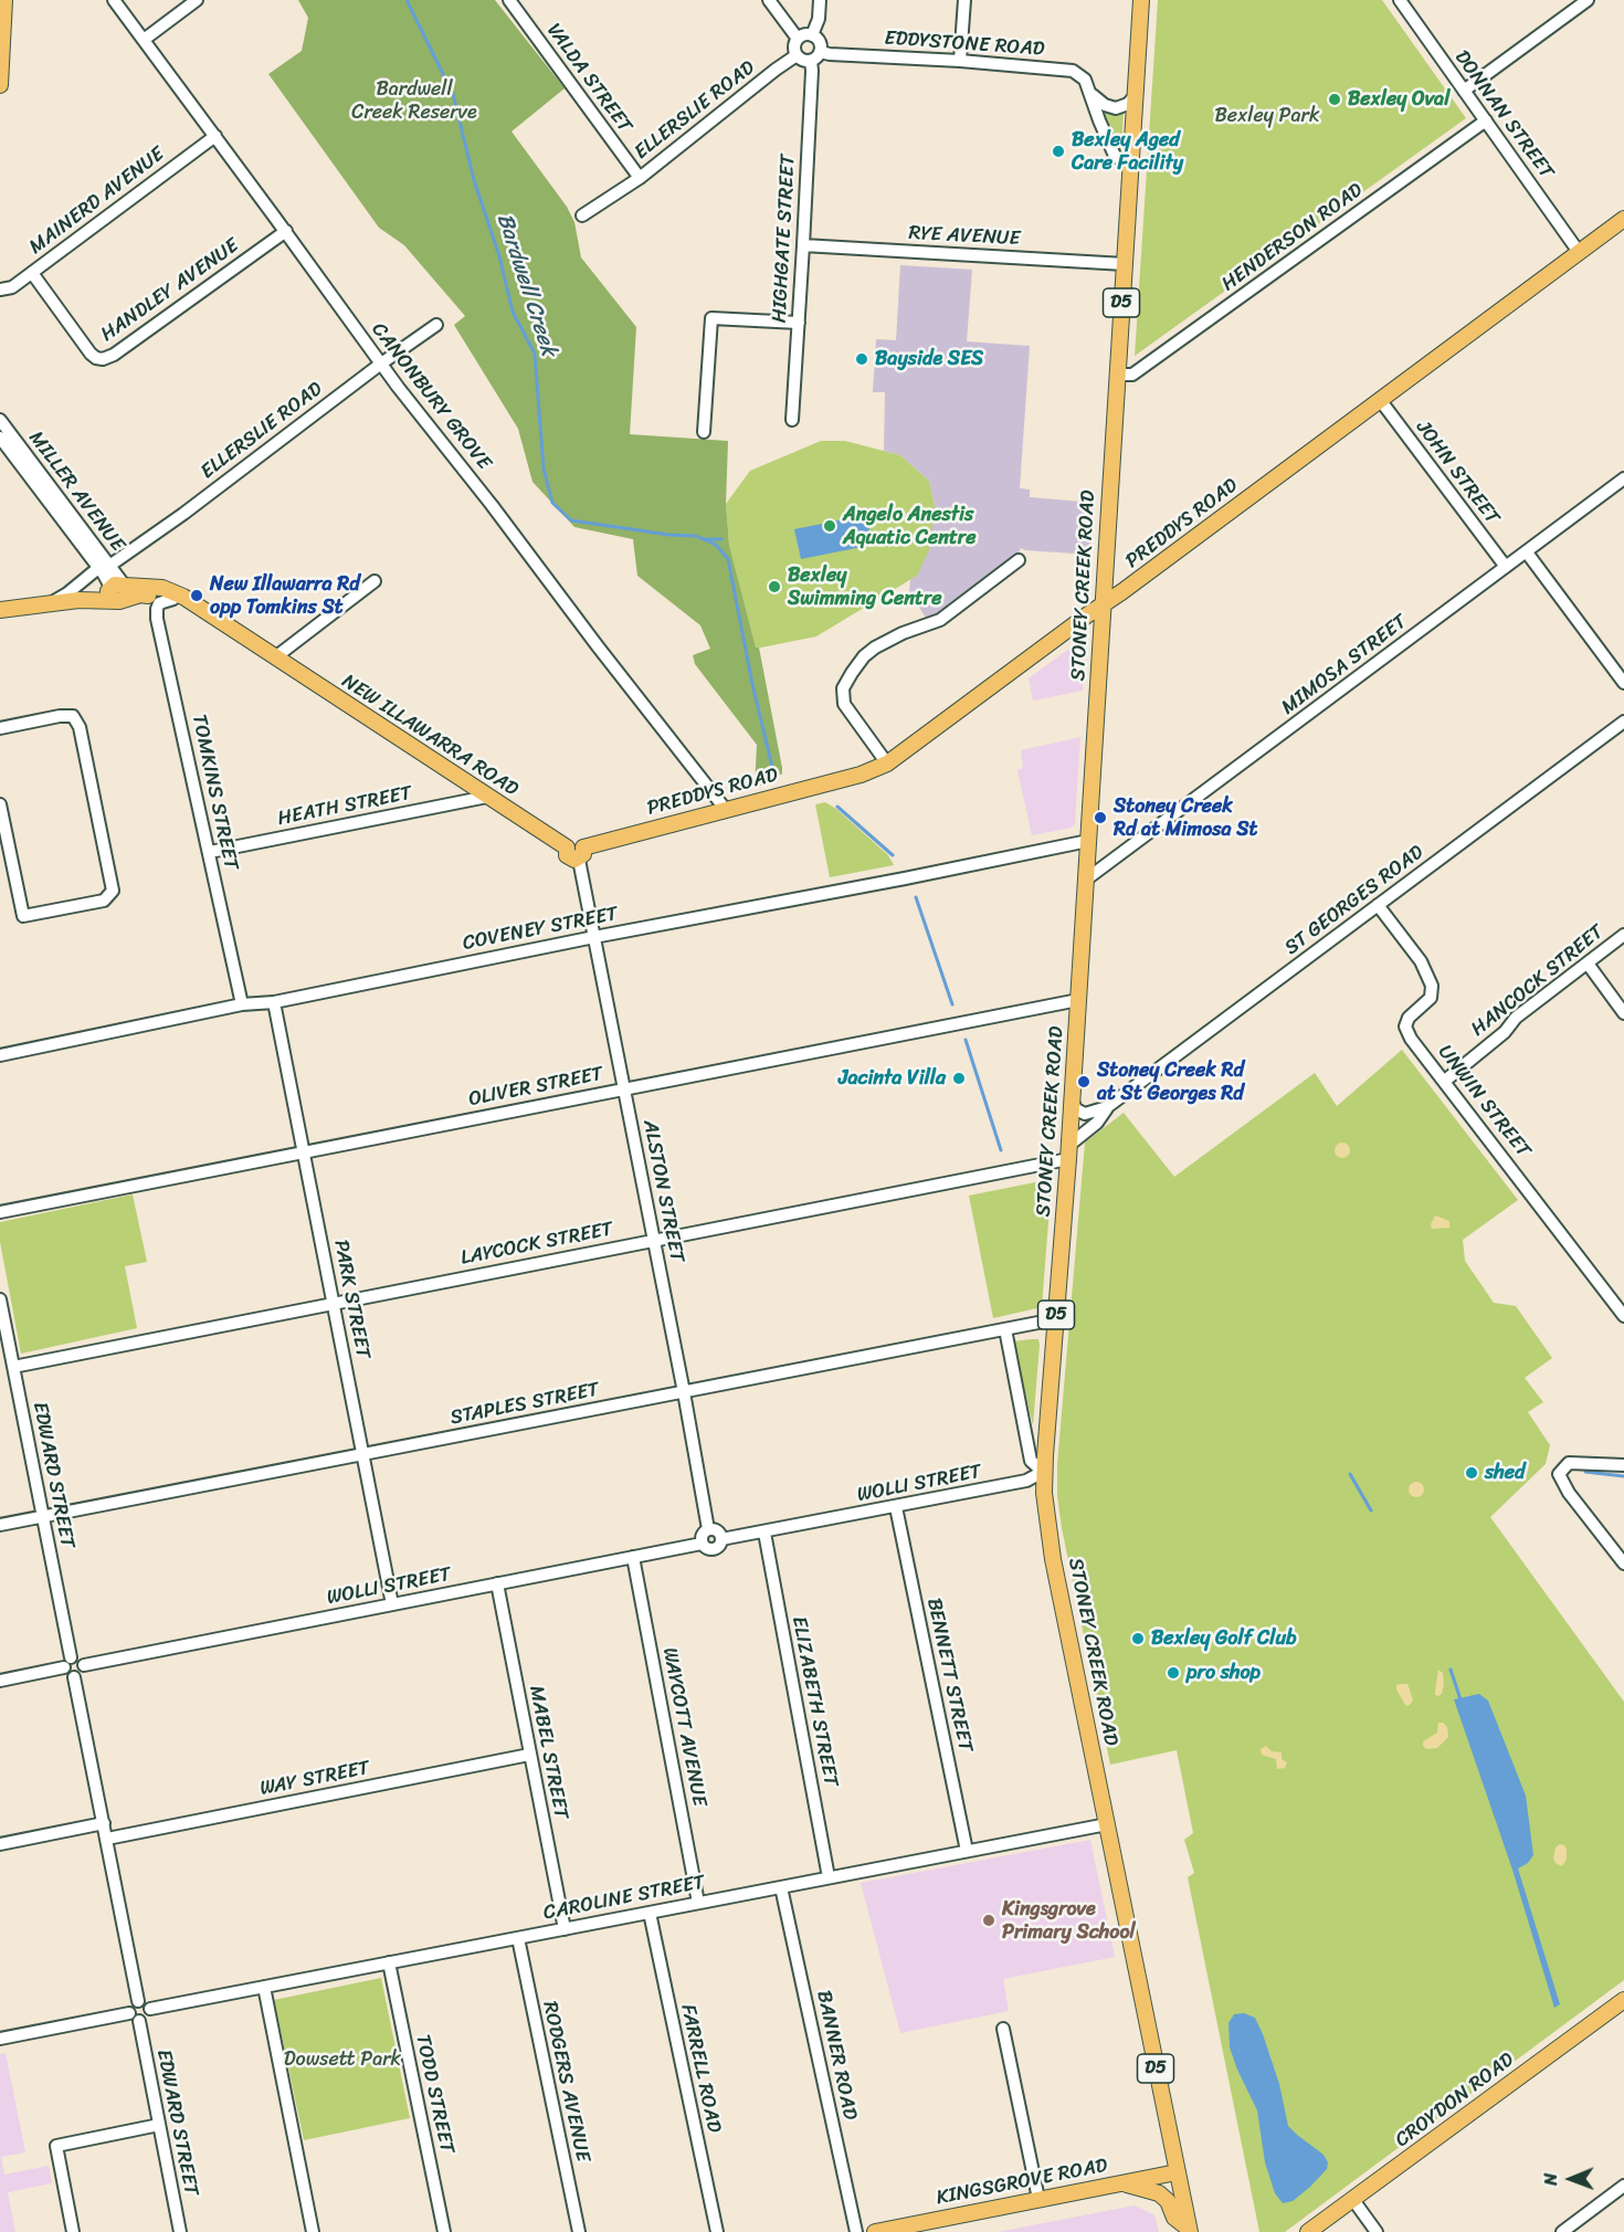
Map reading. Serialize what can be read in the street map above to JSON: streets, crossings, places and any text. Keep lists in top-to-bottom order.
{
  "streets": {
    "main road": [
      "D5",
      "PREDDYS ROAD",
      "STONEY CREEK ROAD",
      "NEW ILLAWARRA ROAD",
      "CROYDON ROAD",
      "KINGSGROVE ROAD"
    ],
    "street": [
      "EDDYSTONE ROAD",
      "VALDA STREET",
      "ELLERSLIE ROAD",
      "DONNAN STREET",
      "MAINERD AVENUE",
      "RYE AVENUE",
      "HENDERSON ROAD",
      "HIGHGATE STREET",
      "HANDLEY AVENUE",
      "CANONBURY GROVE",
      "JOHN STREET",
      "MILLER AVENUE",
      "MIMOSA STREET",
      "TOMKINS STREET",
      "HEATH STREET",
      "ST GEORGES ROAD",
      "COVENEY STREET",
      "HANCOCK STREET",
      "OLIVER STREET",
      "UNWIN STREET",
      "ALSTON STREET",
      "LAYCOCK STREET",
      "PARK STREET",
      "STAPLES STREET",
      "EDWARD STREET",
      "WOLLI STREET",
      "BENNETT STREET",
      "ELIZABETH STREET",
      "WAYCOTT AVENUE",
      "MABEL STREET",
      "WAY STREET",
      "CAROLINE STREET",
      "BANNER ROAD",
      "FARRELL ROAD",
      "RODGERS AVENUE",
      "TODD STREET"
    ]
  },
  "crossings": [
    ["EDDYSTONE ROAD", "ELLERSLIE ROAD"],
    ["EDDYSTONE ROAD", "HIGHGATE STREET"],
    ["EDDYSTONE ROAD", "STONEY CREEK ROAD"],
    ["VALDA STREET", "ELLERSLIE ROAD"],
    ["ELLERSLIE ROAD", "HIGHGATE STREET"],
    ["ELLERSLIE ROAD", "CANONBURY GROVE"],
    ["ELLERSLIE ROAD", "MILLER AVENUE"],
    ["ELLERSLIE ROAD", "NEW ILLAWARRA ROAD"],
    ["DONNAN STREET", "HENDERSON ROAD"],
    ["DONNAN STREET", "PREDDYS ROAD"],
    ["MAINERD AVENUE", "HANDLEY AVENUE"],
    ["MAINERD AVENUE", "CANONBURY GROVE"],
    ["RYE AVENUE", "HIGHGATE STREET"],
    ["RYE AVENUE", "STONEY CREEK ROAD"],
    ["HENDERSON ROAD", "STONEY CREEK ROAD"],
    ["HANDLEY AVENUE", "CANONBURY GROVE"],
    ["CANONBURY GROVE", "PREDDYS ROAD"],
    ["JOHN STREET", "PREDDYS ROAD"],
    ["JOHN STREET", "MIMOSA STREET"],
    ["MILLER AVENUE", "NEW ILLAWARRA ROAD"],
    ["PREDDYS ROAD", "STONEY CREEK ROAD"],
    ["PREDDYS ROAD", "NEW ILLAWARRA ROAD"],
    ["PREDDYS ROAD", "ALSTON STREET"],
    ["STONEY CREEK ROAD", "MIMOSA STREET"],
    ["STONEY CREEK ROAD", "ST GEORGES ROAD"],
    ["STONEY CREEK ROAD", "COVENEY STREET"],
    ["STONEY CREEK ROAD", "OLIVER STREET"],
    ["STONEY CREEK ROAD", "LAYCOCK STREET"],
    ["STONEY CREEK ROAD", "STAPLES STREET"],
    ["STONEY CREEK ROAD", "WOLLI STREET"],
    ["STONEY CREEK ROAD", "CAROLINE STREET"],
    ["STONEY CREEK ROAD", "KINGSGROVE ROAD"],
    ["NEW ILLAWARRA ROAD", "TOMKINS STREET"],
    ["NEW ILLAWARRA ROAD", "HEATH STREET"],
    ["TOMKINS STREET", "HEATH STREET"],
    ["TOMKINS STREET", "COVENEY STREET"],
    ["ST GEORGES ROAD", "UNWIN STREET"],
    ["ST GEORGES ROAD", "LAYCOCK STREET"],
    ["COVENEY STREET", "ALSTON STREET"],
    ["COVENEY STREET", "PARK STREET"],
    ["HANCOCK STREET", "UNWIN STREET"],
    ["OLIVER STREET", "ALSTON STREET"],
    ["OLIVER STREET", "PARK STREET"],
    ["ALSTON STREET", "LAYCOCK STREET"],
    ["ALSTON STREET", "STAPLES STREET"],
    ["ALSTON STREET", "WOLLI STREET"],
    ["LAYCOCK STREET", "PARK STREET"],
    ["LAYCOCK STREET", "EDWARD STREET"],
    ["PARK STREET", "STAPLES STREET"],
    ["PARK STREET", "WOLLI STREET"],
    ["STAPLES STREET", "EDWARD STREET"],
    ["EDWARD STREET", "WOLLI STREET"],
    ["EDWARD STREET", "CAROLINE STREET"],
    ["WOLLI STREET", "BENNETT STREET"],
    ["WOLLI STREET", "ELIZABETH STREET"],
    ["WOLLI STREET", "WAYCOTT AVENUE"],
    ["WOLLI STREET", "MABEL STREET"],
    ["BENNETT STREET", "CAROLINE STREET"],
    ["ELIZABETH STREET", "CAROLINE STREET"],
    ["WAYCOTT AVENUE", "CAROLINE STREET"],
    ["MABEL STREET", "WAY STREET"],
    ["MABEL STREET", "CAROLINE STREET"],
    ["CAROLINE STREET", "BANNER ROAD"],
    ["CAROLINE STREET", "FARRELL ROAD"],
    ["CAROLINE STREET", "RODGERS AVENUE"],
    ["CAROLINE STREET", "TODD STREET"]
  ],
  "water": ["Bardwell Creek"],
  "parks": ["Bardwell Creek Reserve", "Bexley Park", "Dowsett Park"],
  "places": [
    "Bexley Oval",
    "Bexley Aged Care Facility",
    "Bayside SES",
    "Angelo Anestis Aquatic Centre",
    "Bexley Swimming Centre",
    "New Illawarra Rd opp Tomkins St",
    "Stoney Creek Rd at Mimosa St",
    "Jacinta Villa",
    "Stoney Creek Rd at St Georges Rd",
    "shed",
    "Bexley Golf Club",
    "pro shop",
    "Kingsgrove Primary School"
  ],
  "north": "left"
}
